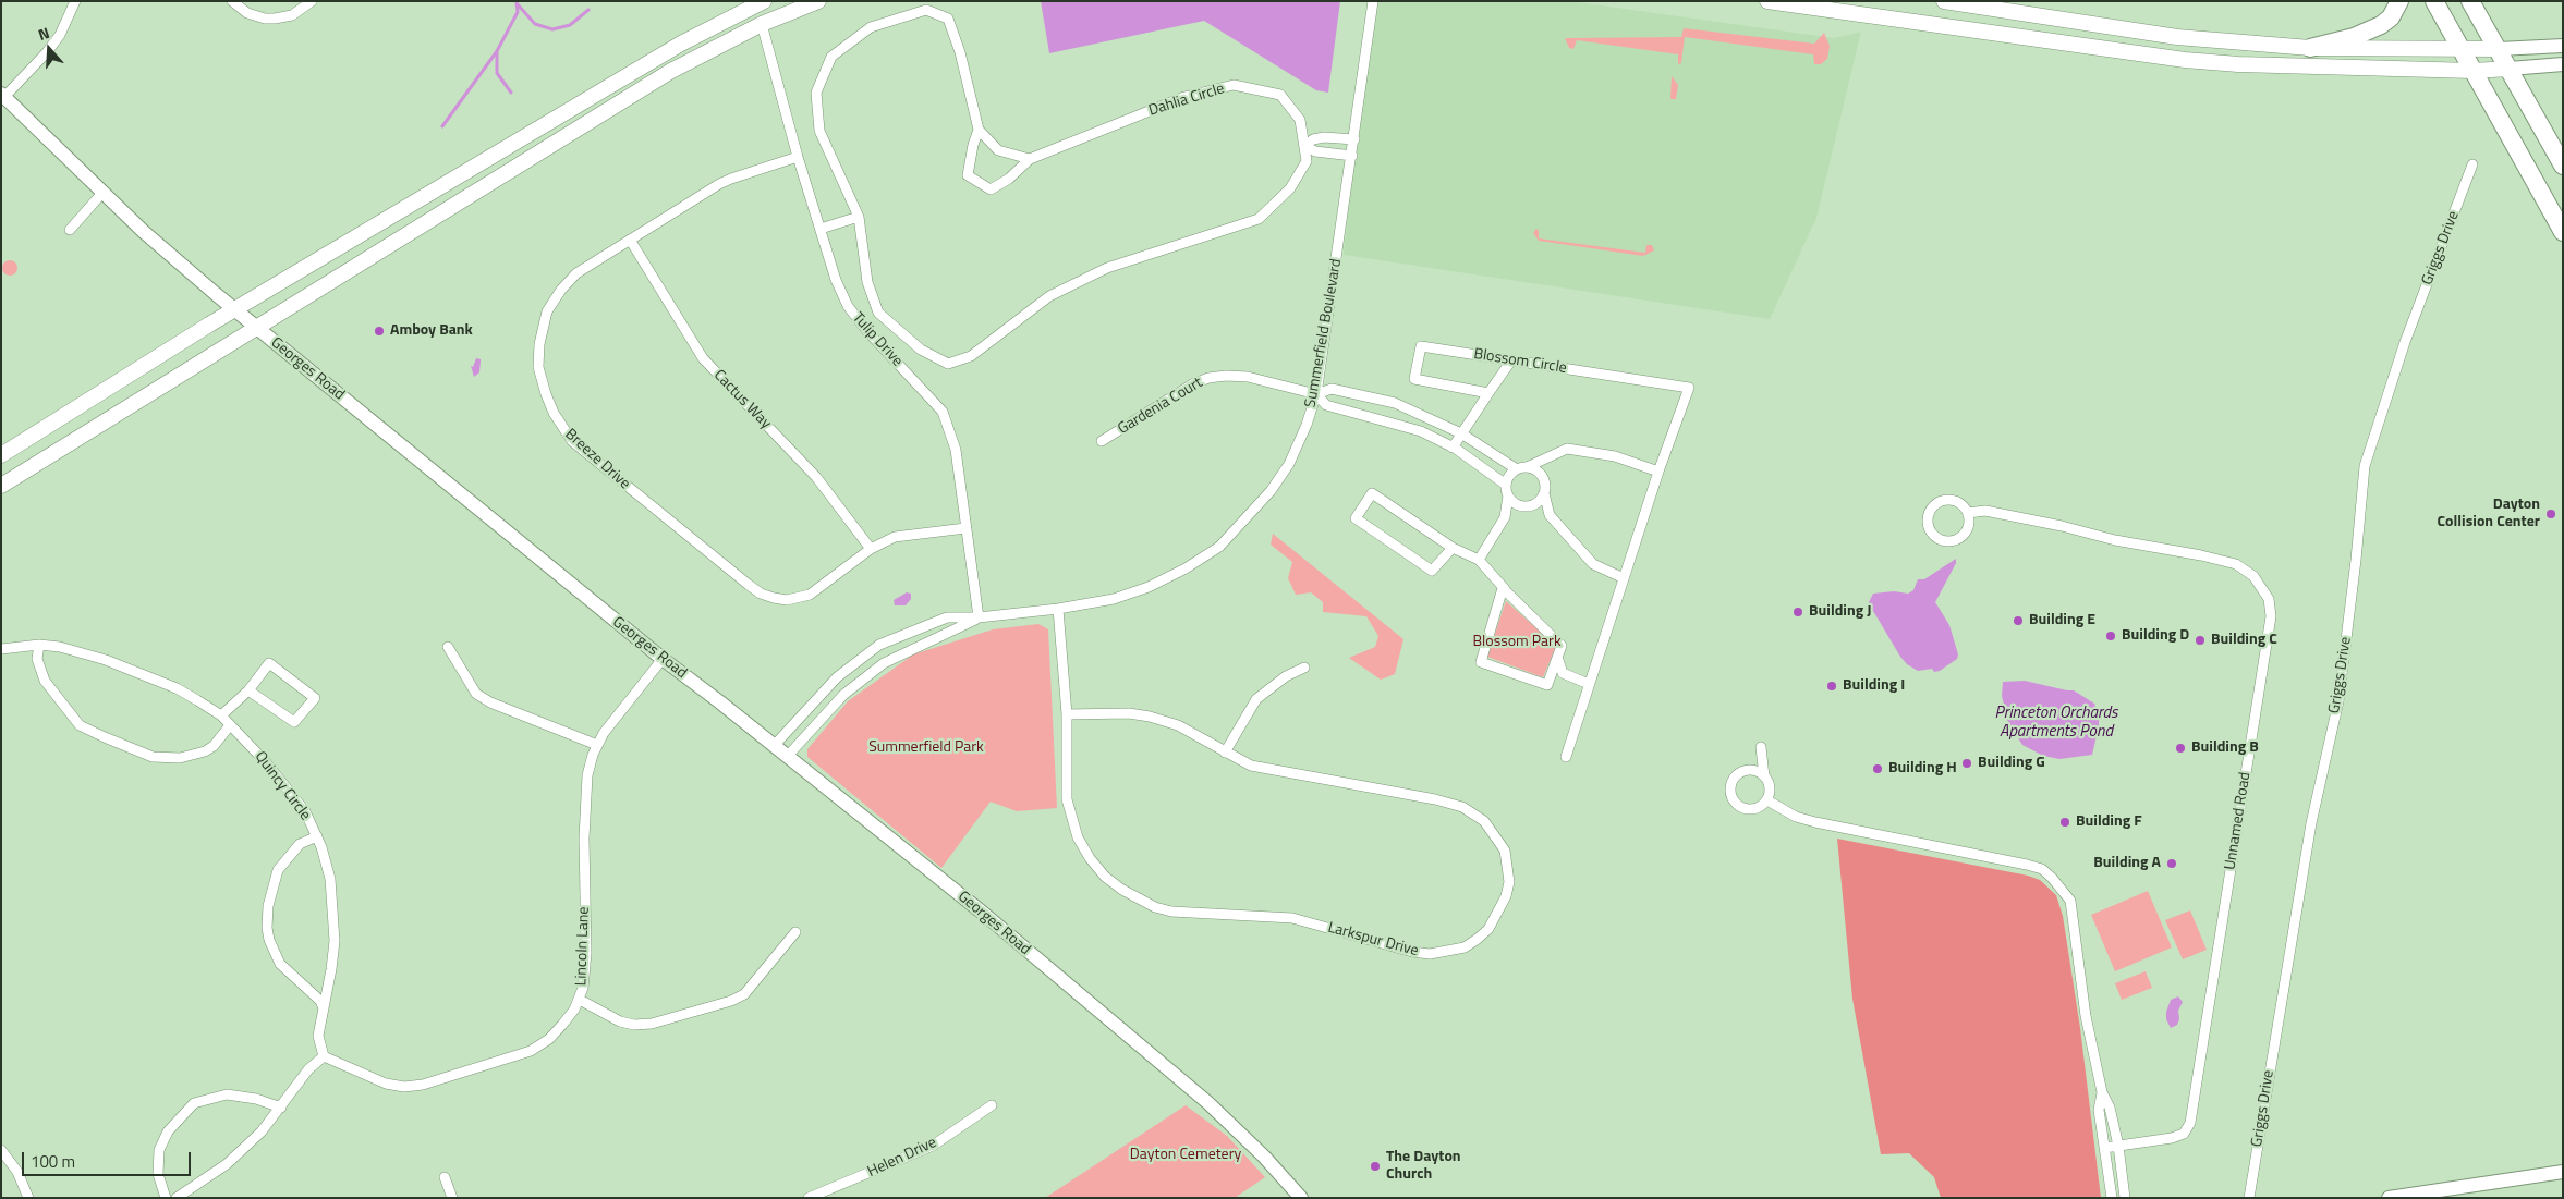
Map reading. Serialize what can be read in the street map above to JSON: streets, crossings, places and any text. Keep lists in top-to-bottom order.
{
  "streets": {
    "street": [
      "Dahlia Circle",
      "Griggs Drive",
      "Summerfield Boulevard",
      "Tulip Drive",
      "Blossom Circle",
      "Georges Road",
      "Cactus Way",
      "Gardenia Court",
      "Breeze Drive",
      "Quincy Circle",
      "Unnamed Road",
      "Larkspur Drive",
      "Lincoln Lane",
      "Helen Drive"
    ]
  },
  "crossings": [
    ["Summerfield Boulevard", "Tulip Drive"],
    ["Summerfield Boulevard", "Georges Road"],
    ["Summerfield Boulevard", "Gardenia Court"],
    ["Summerfield Boulevard", "Larkspur Drive"],
    ["Tulip Drive", "Breeze Drive"],
    ["Georges Road", "Lincoln Lane"],
    ["Cactus Way", "Breeze Drive"],
    ["Quincy Circle", "Lincoln Lane"]
  ],
  "water": ["Princeton Orchards Apartments Pond"],
  "parks": ["Blossom Park", "Summerfield Park", "Dayton Cemetery"],
  "places": [
    "Amboy Bank",
    "Dayton Collision Center",
    "Building J",
    "Building E",
    "Building D",
    "Building C",
    "Building I",
    "Building B",
    "Building G",
    "Building H",
    "Building F",
    "Building A",
    "The Dayton Church"
  ],
  "scale_bar": "100 m",
  "north": "top"
}
